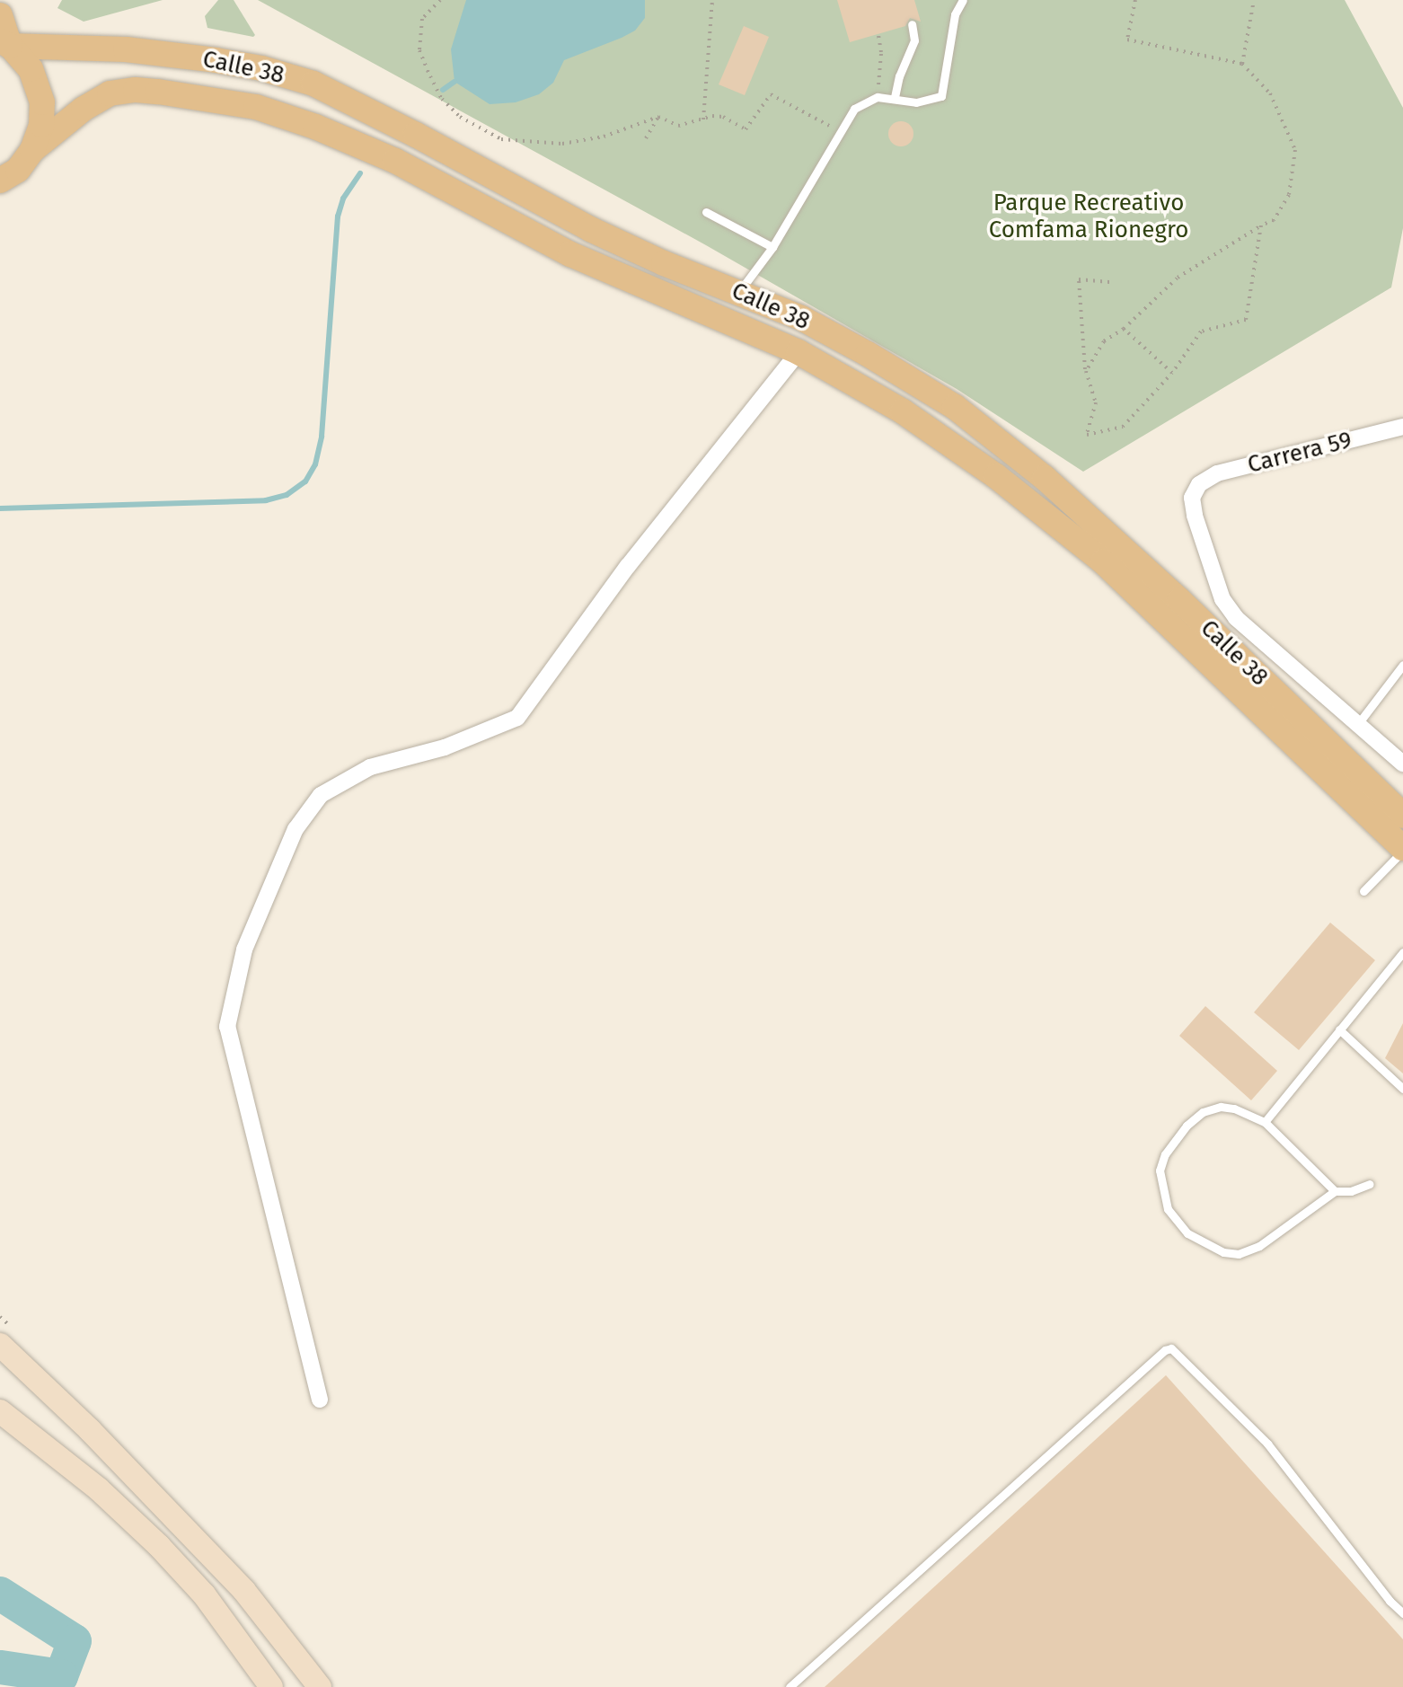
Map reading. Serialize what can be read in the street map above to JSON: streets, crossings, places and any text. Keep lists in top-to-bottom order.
{
  "streets": {
    "main road": ["Calle 38"],
    "street": ["Carrera 59"]
  },
  "crossings": [
    ["Calle 38", "Carrera 59"]
  ],
  "parks": ["Parque Recreativo Comfama Rionegro"]
}
